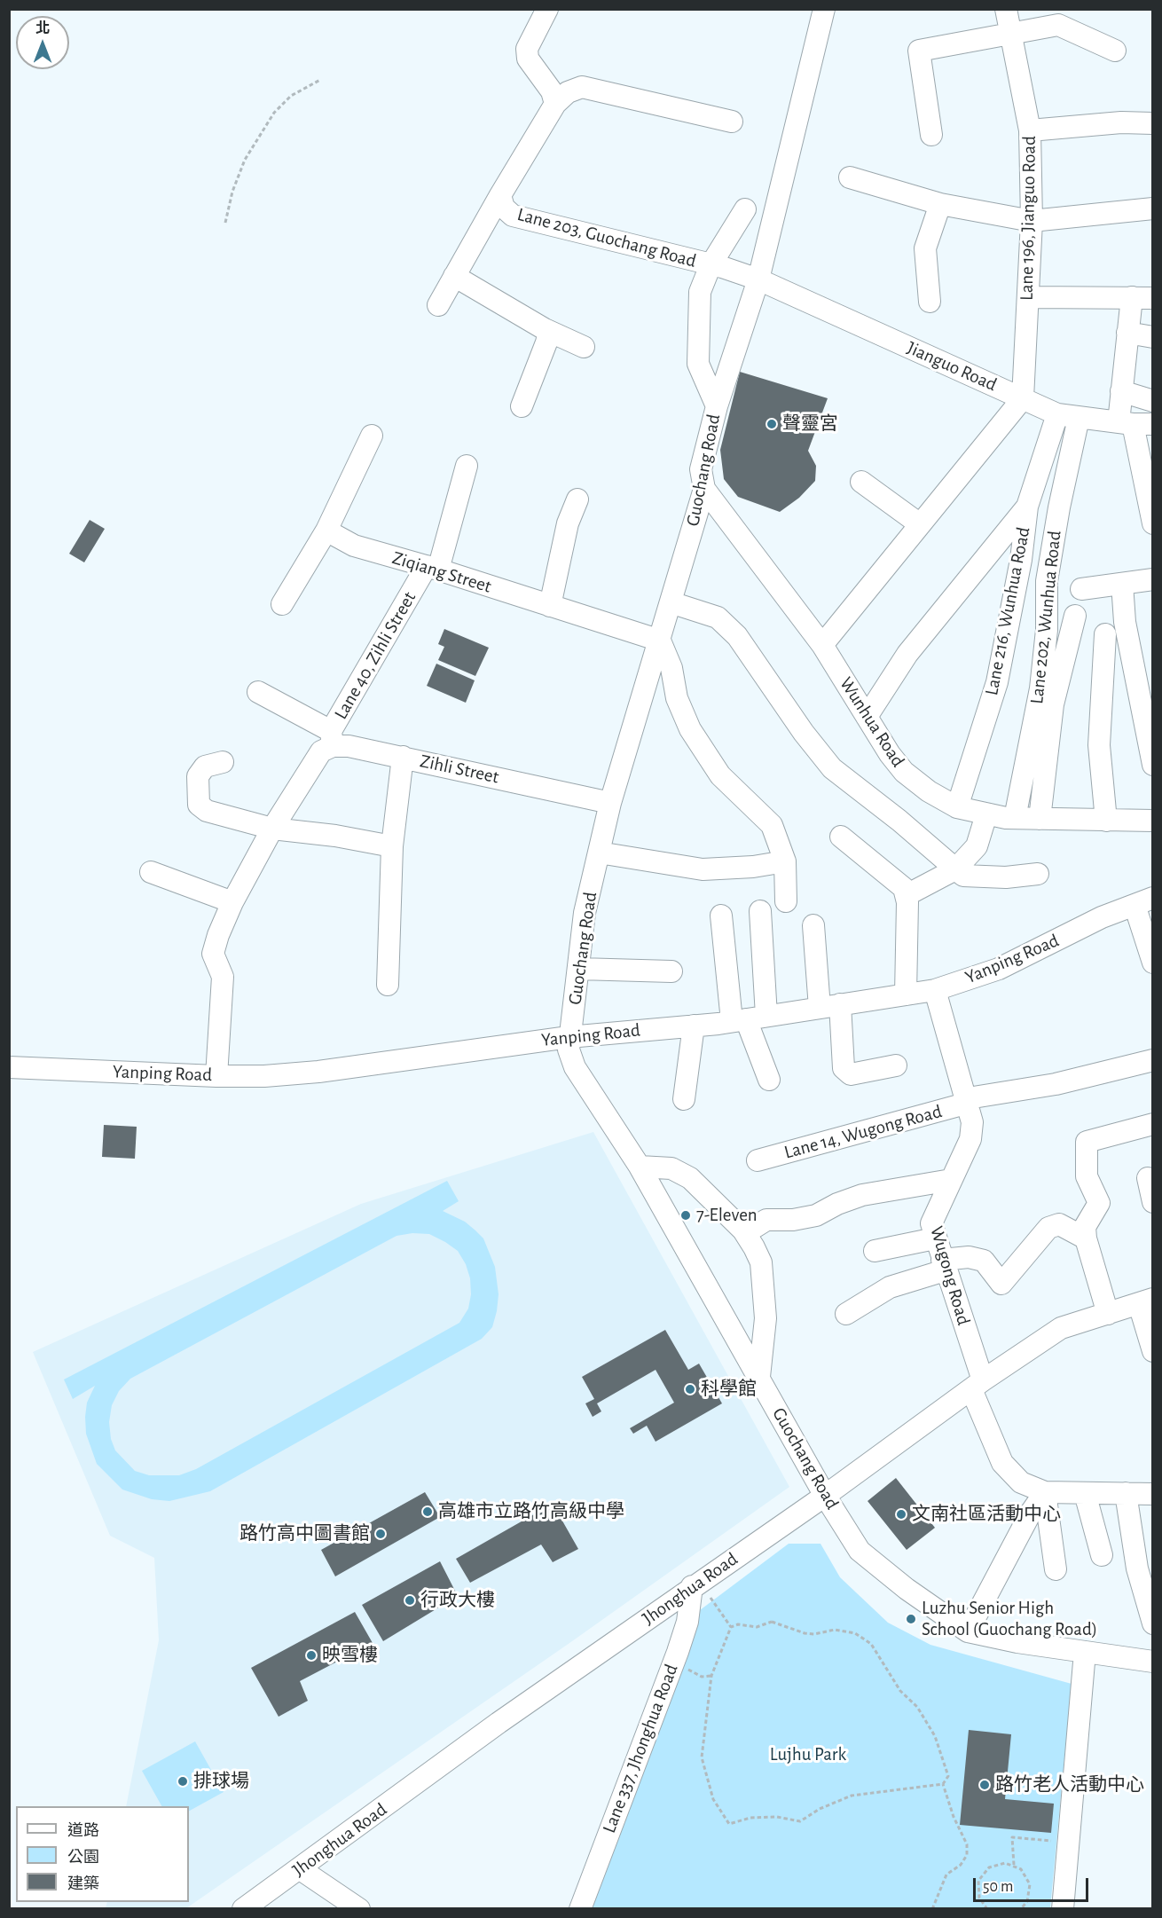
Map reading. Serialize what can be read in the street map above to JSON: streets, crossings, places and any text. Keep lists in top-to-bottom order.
{
  "streets": {
    "street": [
      "Lane 196, Jianguo Road",
      "Lane 203, Guochang Road",
      "Jianguo Road",
      "Guochang Road",
      "Ziqiang Street",
      "Lane 216, Wunhua Road",
      "Lane 202, Wunhua Road",
      "Lane 40, Zihli Street",
      "Wunhua Road",
      "Zihli Street",
      "Yanping Road",
      "Lane 14, Wugong Road",
      "Wugong Road",
      "Jhonghua Road",
      "Lane 337, Jhonghua Road"
    ]
  },
  "crossings": [
    ["Lane 196, Jianguo Road", "Jianguo Road"],
    ["Lane 203, Guochang Road", "Jianguo Road"],
    ["Lane 203, Guochang Road", "Guochang Road"],
    ["Jianguo Road", "Guochang Road"],
    ["Jianguo Road", "Lane 216, Wunhua Road"],
    ["Jianguo Road", "Lane 202, Wunhua Road"],
    ["Guochang Road", "Ziqiang Street"],
    ["Guochang Road", "Wunhua Road"],
    ["Guochang Road", "Zihli Street"],
    ["Guochang Road", "Yanping Road"],
    ["Guochang Road", "Jhonghua Road"],
    ["Ziqiang Street", "Lane 40, Zihli Street"],
    ["Lane 216, Wunhua Road", "Lane 202, Wunhua Road"],
    ["Lane 216, Wunhua Road", "Wunhua Road"],
    ["Lane 202, Wunhua Road", "Wunhua Road"],
    ["Lane 40, Zihli Street", "Zihli Street"],
    ["Yanping Road", "Wugong Road"],
    ["Lane 14, Wugong Road", "Wugong Road"],
    ["Wugong Road", "Jhonghua Road"],
    ["Jhonghua Road", "Lane 337, Jhonghua Road"]
  ],
  "parks": ["Lujhu Park"],
  "places": [
    "聲靈宮",
    "7-Eleven",
    "科學館",
    "高雄市立路竹高級中學",
    "文南社區活動中心",
    "路竹高中圖書館",
    "行政大樓",
    "Luzhu Senior High School (Guochang Road)",
    "映雪樓",
    "排球場",
    "路竹老人活動中心"
  ],
  "legend": ["道路", "公園", "建築"],
  "scale_bar": "50 m",
  "north": "top"
}
